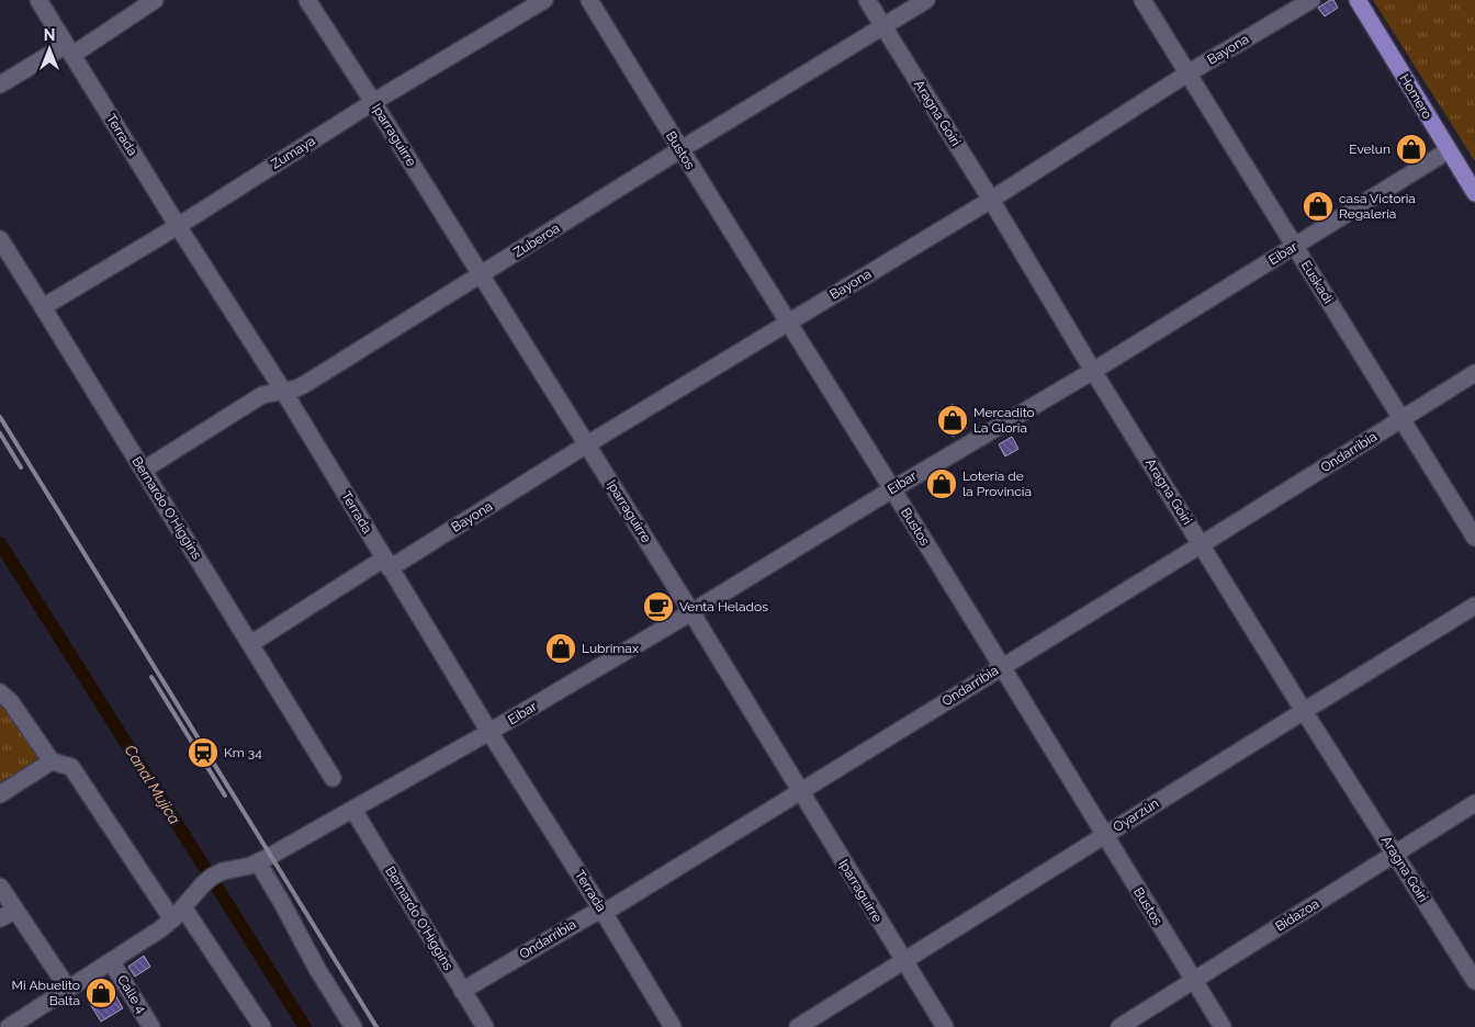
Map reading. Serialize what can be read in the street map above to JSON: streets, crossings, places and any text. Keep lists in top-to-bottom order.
{
  "streets": {
    "main road": ["Homero"],
    "street": [
      "Bayona",
      "Aragna Goiri",
      "Terrada",
      "Iparraguirre",
      "Bustos",
      "Zumaya",
      "Zuberoa",
      "Eibar",
      "Euskadi",
      "Ondarribia",
      "Bernardo O'Higgins",
      "Oyarzún",
      "Bidazoa",
      "Calle 4"
    ]
  },
  "crossings": [
    ["Bayona", "Aragna Goiri"],
    ["Bayona", "Terrada"],
    ["Bayona", "Iparraguirre"],
    ["Bayona", "Bustos"],
    ["Bayona", "Euskadi"],
    ["Bayona", "Bernardo O'Higgins"],
    ["Homero", "Eibar"],
    ["Aragna Goiri", "Zuberoa"],
    ["Aragna Goiri", "Eibar"],
    ["Aragna Goiri", "Ondarribia"],
    ["Aragna Goiri", "Oyarzún"],
    ["Aragna Goiri", "Bidazoa"],
    ["Terrada", "Zumaya"],
    ["Terrada", "Zuberoa"],
    ["Terrada", "Eibar"],
    ["Terrada", "Ondarribia"],
    ["Iparraguirre", "Zumaya"],
    ["Iparraguirre", "Zuberoa"],
    ["Iparraguirre", "Eibar"],
    ["Iparraguirre", "Ondarribia"],
    ["Iparraguirre", "Oyarzún"],
    ["Bustos", "Zuberoa"],
    ["Bustos", "Eibar"],
    ["Bustos", "Ondarribia"],
    ["Bustos", "Oyarzún"],
    ["Bustos", "Bidazoa"],
    ["Zumaya", "Bernardo O'Higgins"],
    ["Zuberoa", "Bernardo O'Higgins"],
    ["Eibar", "Euskadi"],
    ["Eibar", "Bernardo O'Higgins"],
    ["Euskadi", "Ondarribia"],
    ["Ondarribia", "Bernardo O'Higgins"]
  ],
  "water": ["Canal Mujica"],
  "places": {
    "shop": [
      "Evelun",
      "casa Victoria Regaleria",
      "Mercadito La Gloria",
      "Lotería de la Provincía",
      "Lubrimax",
      "Mi Abuelito Balta"
    ],
    "cafe": ["Venta Helados"],
    "station": ["Km 34"]
  },
  "north": "top"
}
